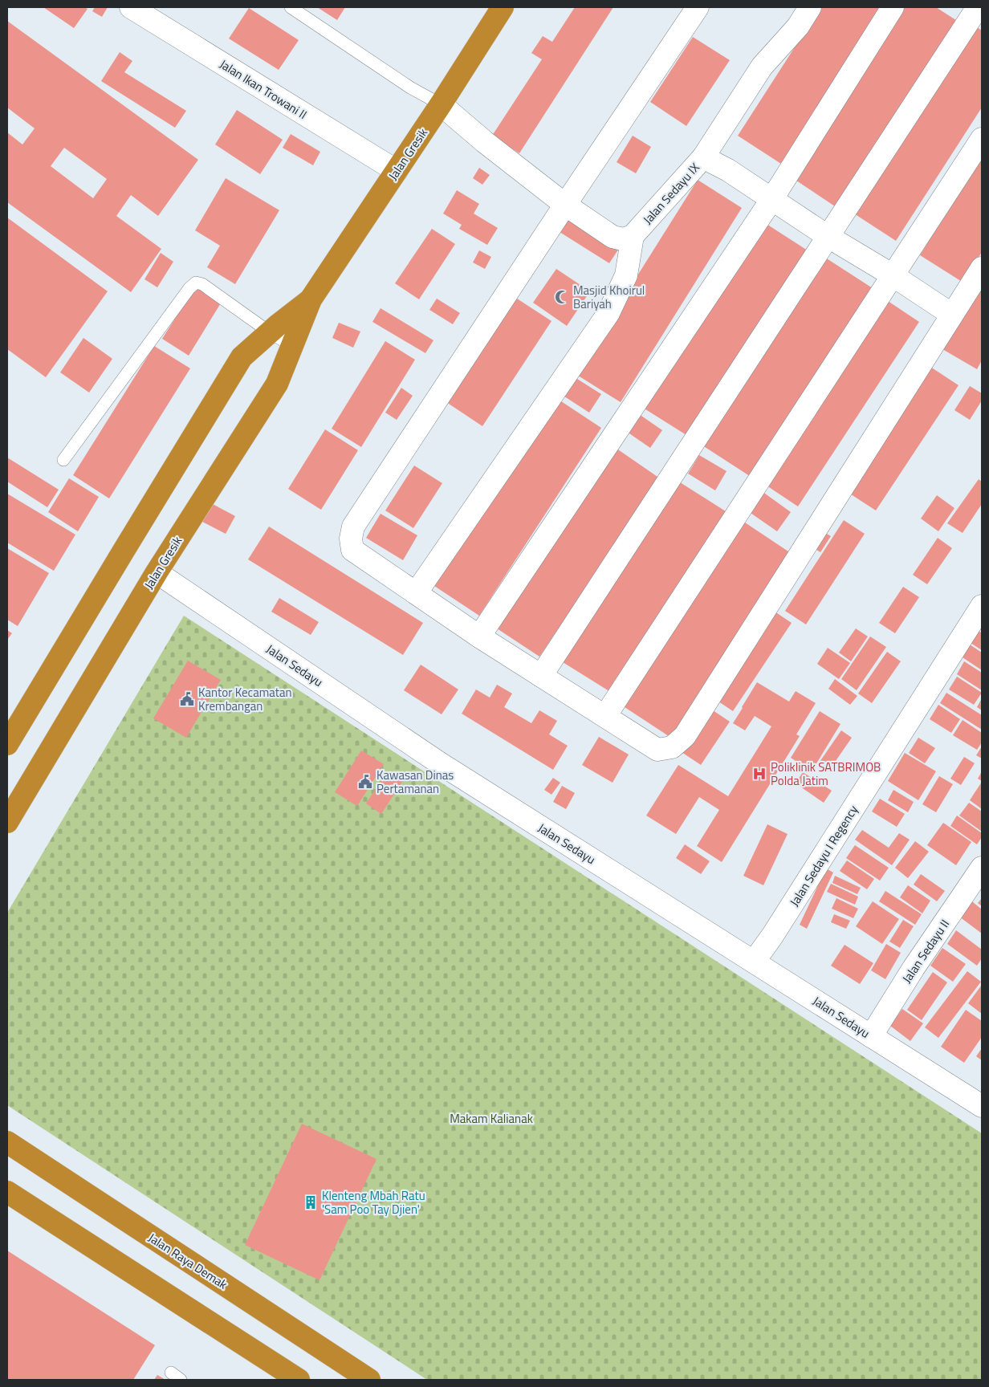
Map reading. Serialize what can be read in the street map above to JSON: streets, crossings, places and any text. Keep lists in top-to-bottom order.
{
  "streets": {
    "highway": ["Jalan Gresik", "Jalan Raya Demak"],
    "street": [
      "Jalan Ikan Trowani II",
      "Jalan Sedayu IX",
      "Jalan Sedayu",
      "Jalan Sedayu I Regency",
      "Jalan Sedayu II"
    ]
  },
  "crossings": [
    ["Jalan Ikan Trowani II", "Jalan Gresik"],
    ["Jalan Gresik", "Jalan Sedayu"],
    ["Jalan Sedayu", "Jalan Sedayu I Regency"],
    ["Jalan Sedayu", "Jalan Sedayu II"]
  ],
  "parks": ["Makam Kalianak"],
  "places": {
    "mosque": ["Masjid Khoirul Bariyah"],
    "public building": ["Kantor Kecamatan Krembangan", "Kawasan Dinas Pertamanan"],
    "hospital": ["Poliklinik SATBRIMOB Polda Jatim"],
    "building": ["Klenteng Mbah Ratu 'Sam Poo Tay Djien'"]
  }
}
